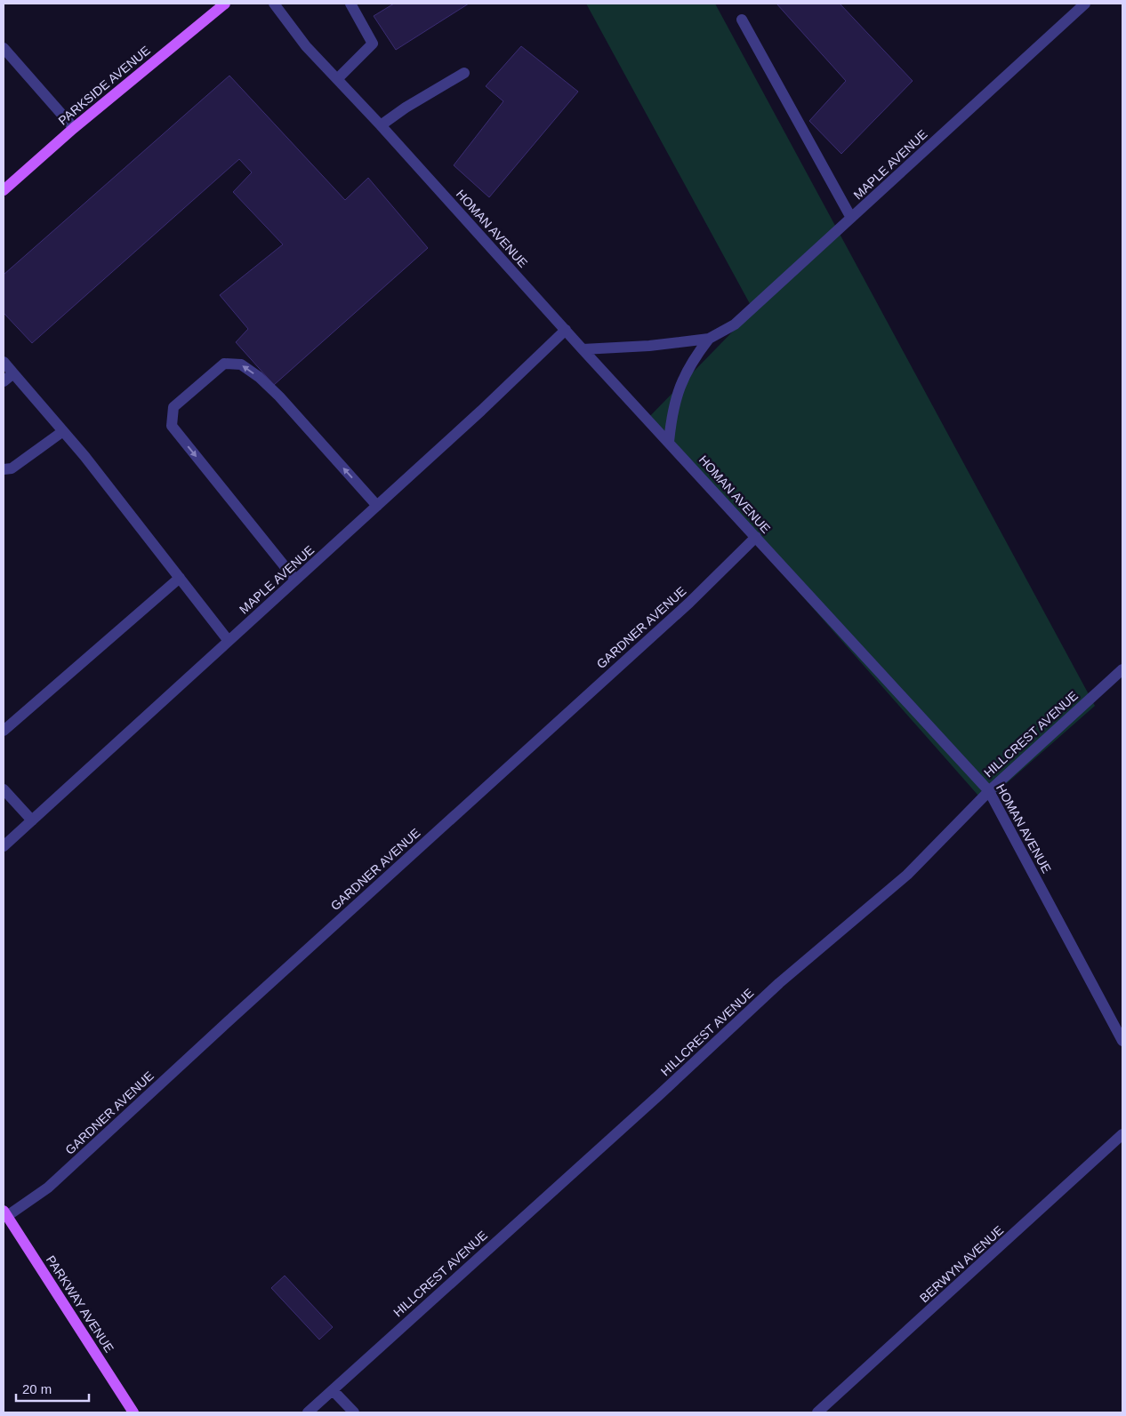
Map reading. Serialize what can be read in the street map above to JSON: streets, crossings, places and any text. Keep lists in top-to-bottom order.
{
  "streets": {
    "main road": ["PARKSIDE AVENUE", "PARKWAY AVENUE"],
    "street": [
      "MAPLE AVENUE",
      "HOMAN AVENUE",
      "GARDNER AVENUE",
      "HILLCREST AVENUE",
      "BERWYN AVENUE"
    ]
  },
  "crossings": [
    ["MAPLE AVENUE", "HOMAN AVENUE"],
    ["HOMAN AVENUE", "GARDNER AVENUE"],
    ["HOMAN AVENUE", "HILLCREST AVENUE"],
    ["GARDNER AVENUE", "PARKWAY AVENUE"]
  ],
  "scale_bar": "20 m"
}
